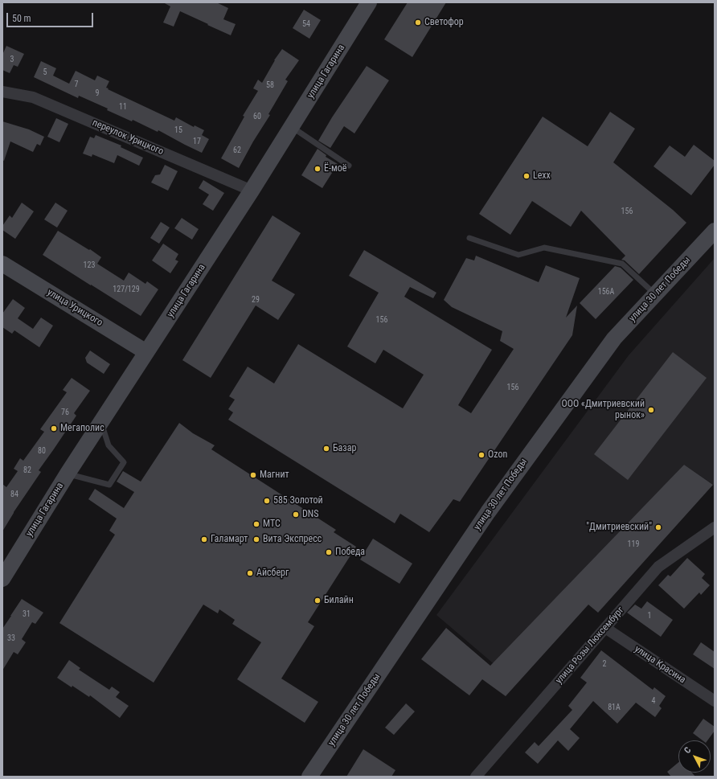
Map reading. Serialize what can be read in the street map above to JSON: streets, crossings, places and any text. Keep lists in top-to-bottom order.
{
  "streets": {
    "street": [
      "улица Гагарина",
      "переулок Урицкого",
      "улица 30 лет Победы",
      "улица Урицкого",
      "улица Розы Люксембург",
      "улица Красина"
    ]
  },
  "crossings": [
    ["улица Гагарина", "переулок Урицкого"],
    ["улица Гагарина", "улица Урицкого"],
    ["улица Розы Люксембург", "улица Красина"]
  ],
  "places": [
    "Светофор",
    "Ё-моё",
    "Lexx",
    "ООО «Дмитриевский рынок»",
    "Мегаполис",
    "Базар",
    "Ozon",
    "Магнит",
    "585 Золотой",
    "DNS",
    "МТС",
    "\"Дмитриевский\"",
    "Галамарт",
    "Вита Экспресс",
    "Победа",
    "Айсберг",
    "Билайн"
  ],
  "house_numbers": [
    "54",
    "3",
    "5",
    "7",
    "58",
    "9",
    "11",
    "60",
    "15",
    "17",
    "62",
    "156",
    "123",
    "127/129",
    "156А",
    "29",
    "156",
    "156",
    "76",
    "80",
    "82",
    "84",
    "119",
    "31",
    "1",
    "33",
    "2",
    "4",
    "81А"
  ],
  "scale_bar": "50 m",
  "north": "top left"
}
